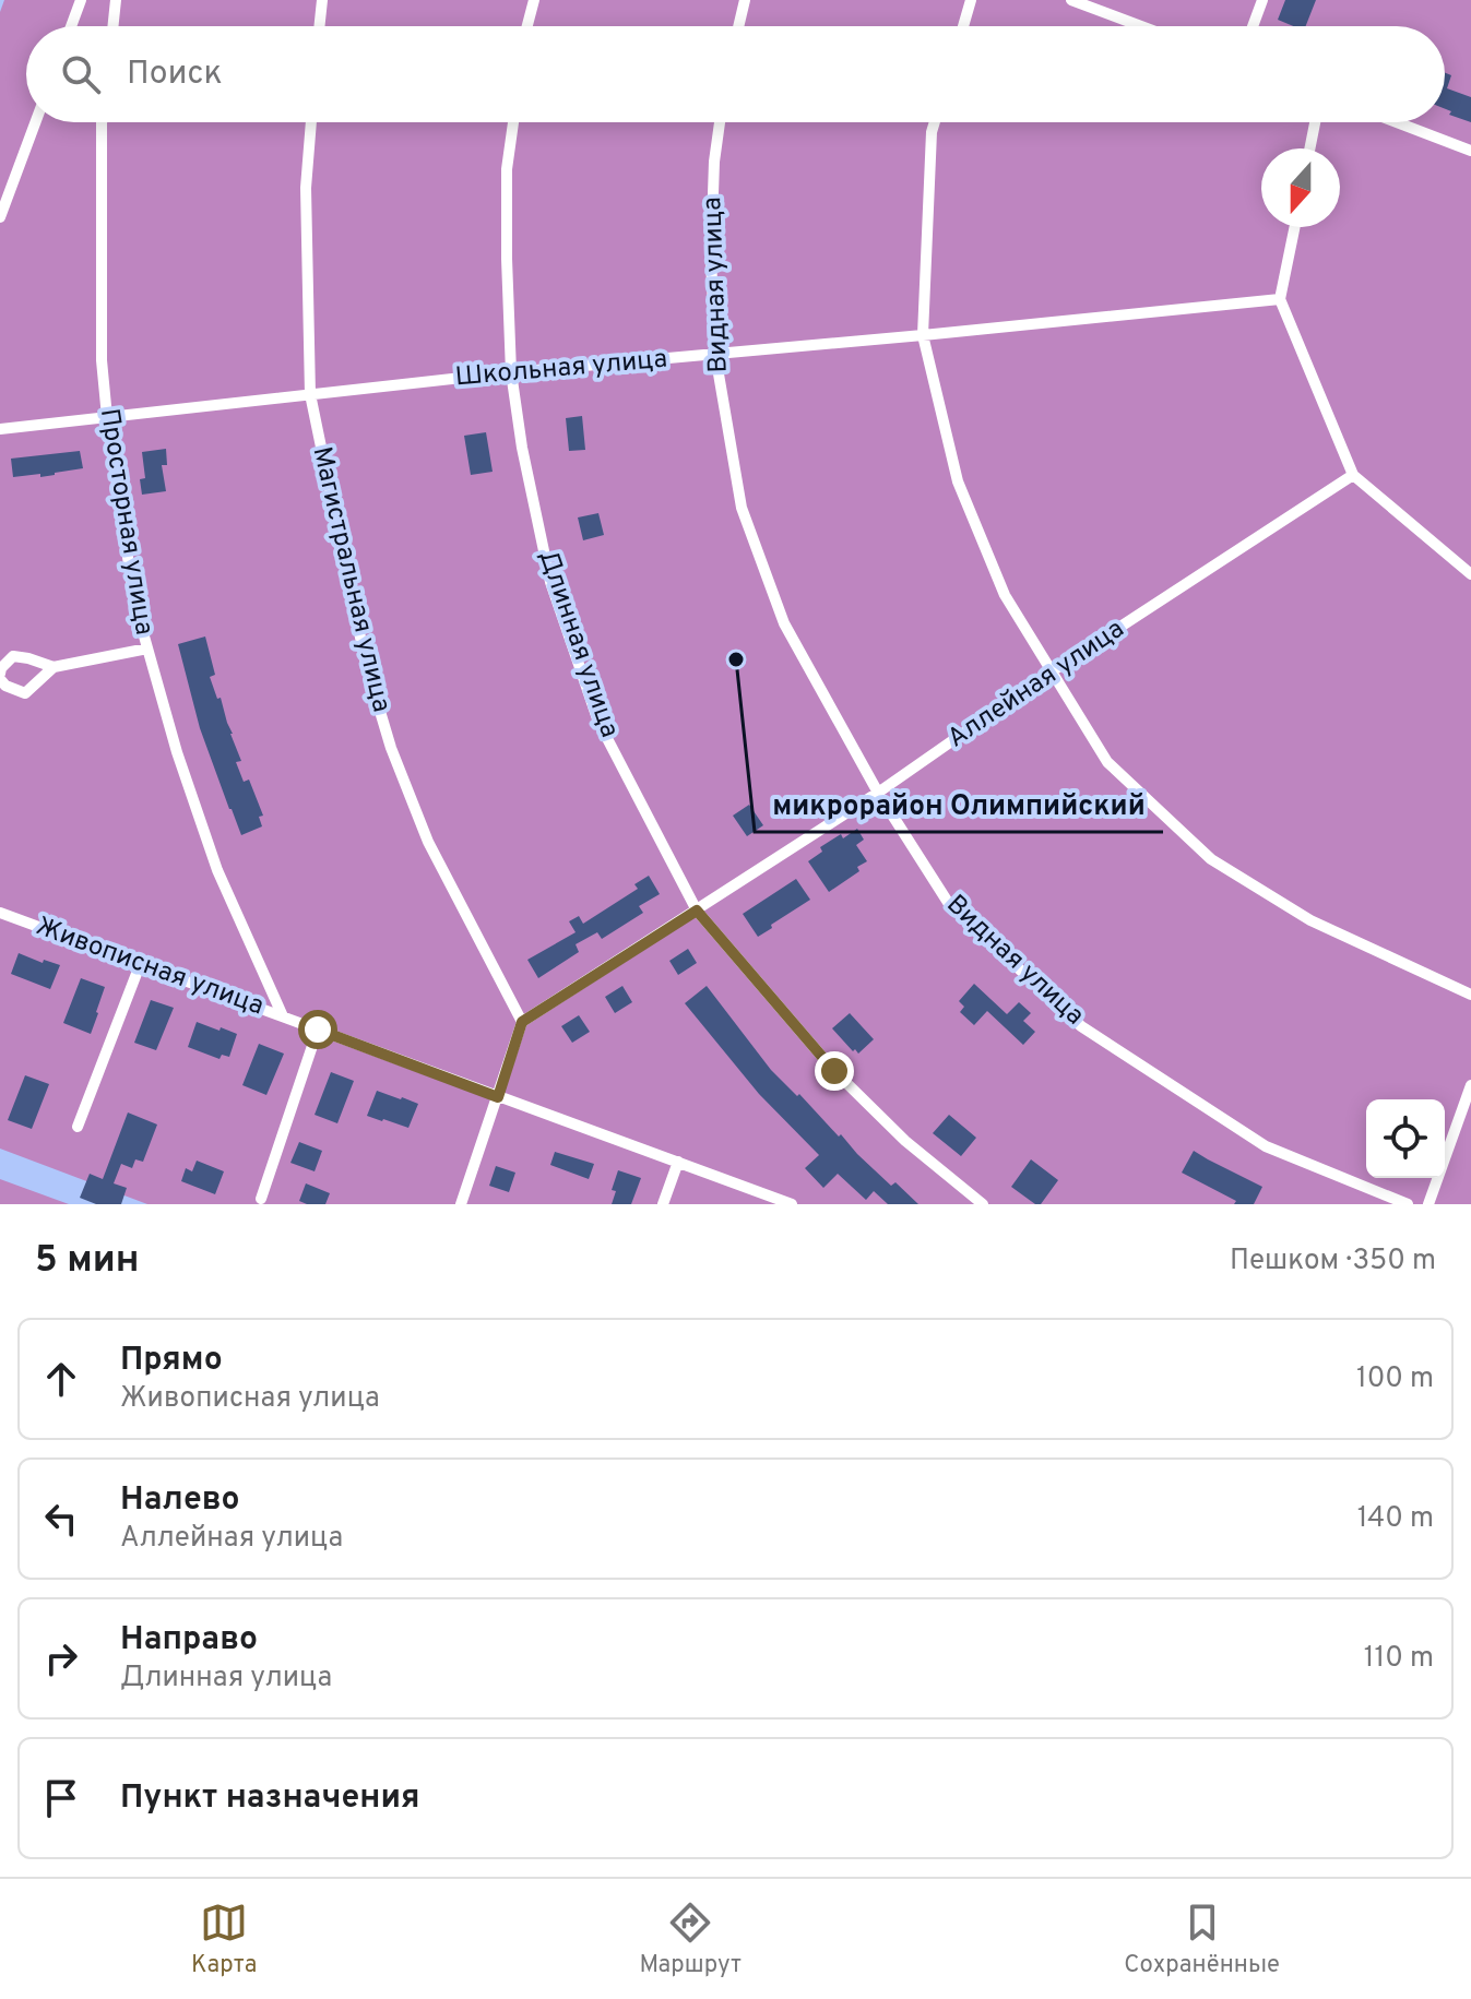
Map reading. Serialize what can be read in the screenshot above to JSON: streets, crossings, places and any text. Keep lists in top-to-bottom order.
{
  "streets": {
    "street": [
      "Видная улица",
      "Школьная улица",
      "Просторная улица",
      "Магистральная улица",
      "Длинная улица",
      "Аллейная улица",
      "Живописная улица"
    ]
  },
  "crossings": [
    ["Видная улица", "Школьная улица"],
    ["Видная улица", "Аллейная улица"],
    ["Школьная улица", "Просторная улица"],
    ["Школьная улица", "Магистральная улица"],
    ["Школьная улица", "Длинная улица"],
    ["Просторная улица", "Живописная улица"],
    ["Магистральная улица", "Аллейная улица"],
    ["Длинная улица", "Аллейная улица"]
  ],
  "places": ["микрорайон Олимпийский"],
  "north": "bottom",
  "page": {
    "search": "Поиск",
    "heading": ["5 мин", "Пешком · 350 m"],
    "list": [
      ["Прямо", "Живописная улица", "100 m"],
      ["Налево", "Аллейная улица", "140 m"],
      ["Направо", "Длинная улица", "110 m"],
      "Пункт назначения"
    ],
    "nav": ["Карта", "Маршрут", "Сохранённые"]
  }
}
